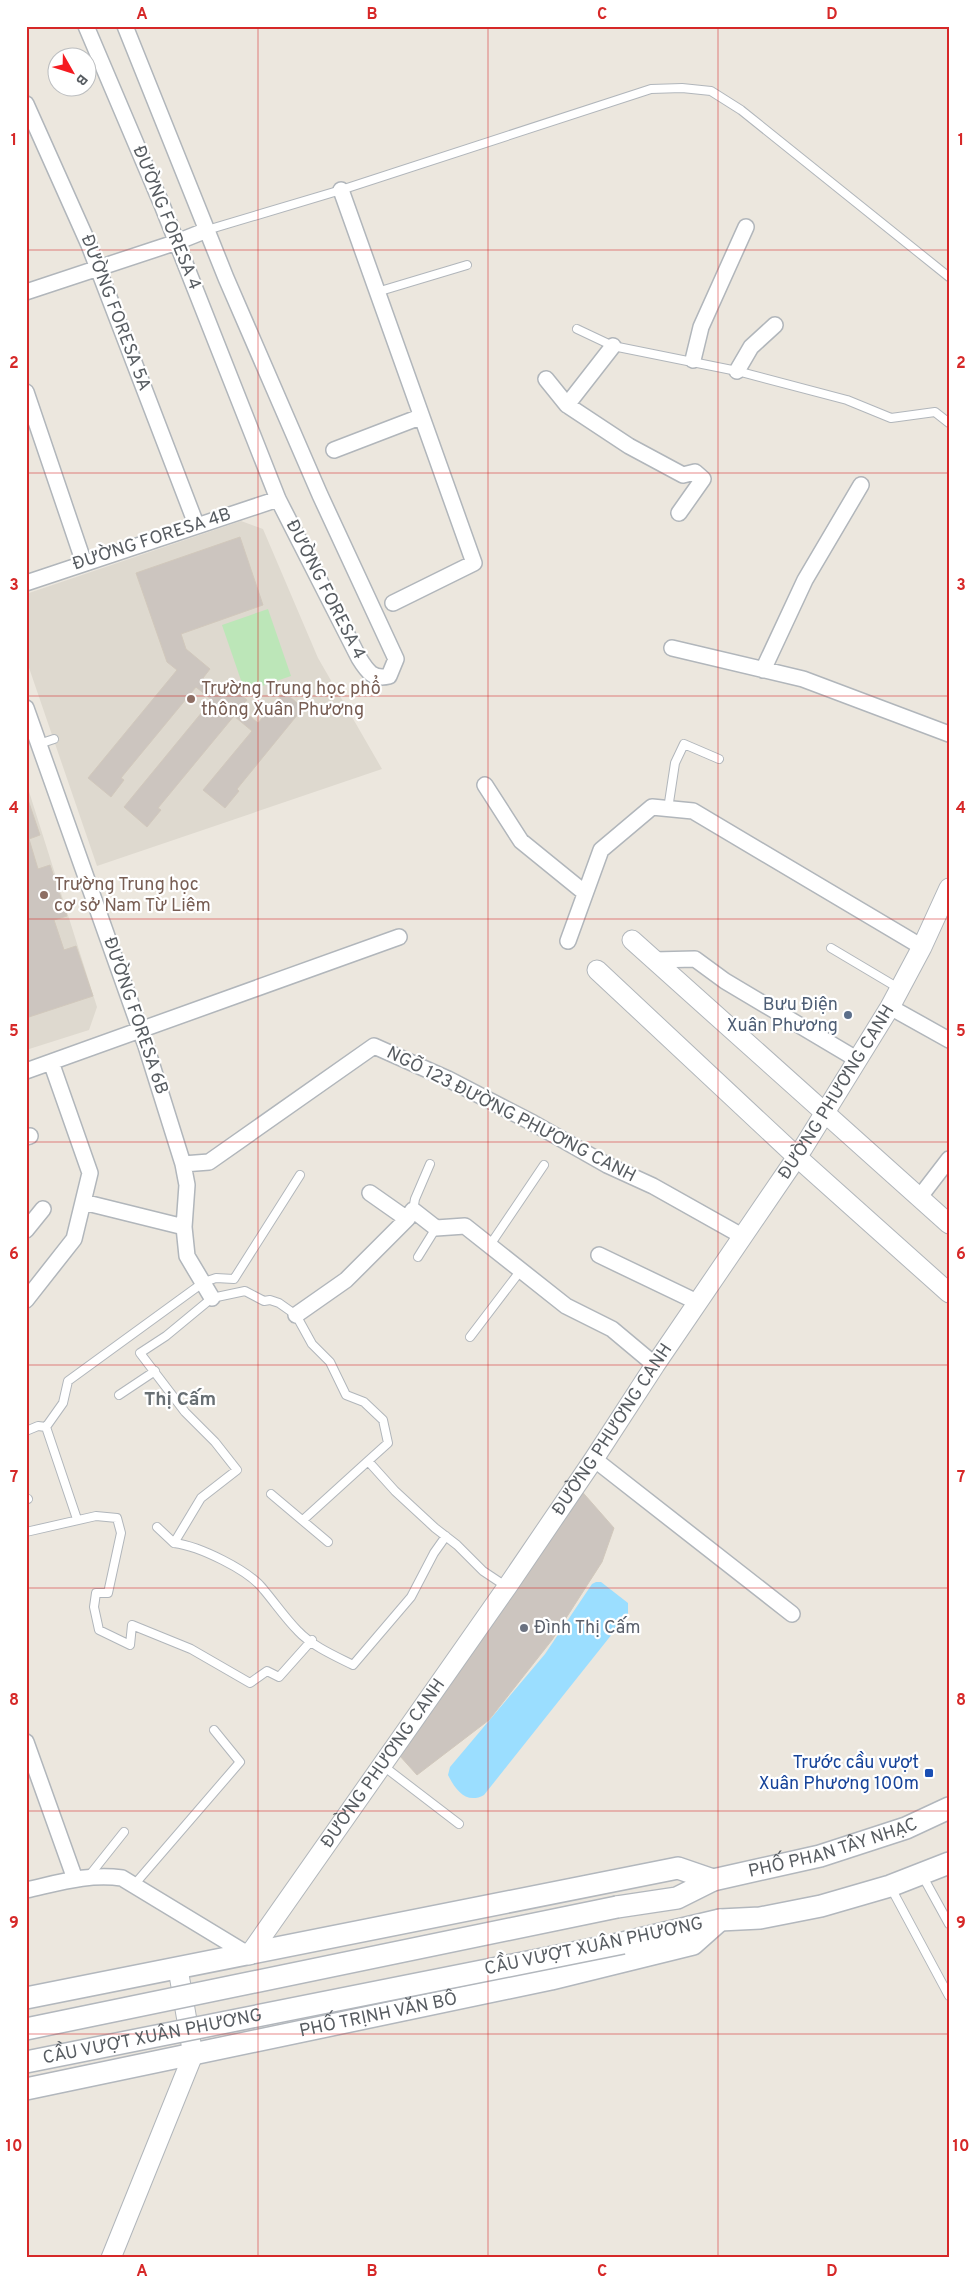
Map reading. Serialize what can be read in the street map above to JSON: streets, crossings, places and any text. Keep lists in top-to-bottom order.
{
  "streets": {
    "main road": ["PHỐ PHAN TÂY NHẠC", "CẦU VƯỢT XUÂN PHƯƠNG", "PHỐ TRỊNH VĂN BÔ"],
    "street": [
      "ĐƯỜNG FORESA 4",
      "ĐƯỜNG FORESA 5A",
      "ĐƯỜNG FORESA 4B",
      "ĐƯỜNG FORESA 6B",
      "ĐƯỜNG PHƯƠNG CANH",
      "NGÕ 123 ĐƯỜNG PHƯƠNG CANH"
    ]
  },
  "crossings": [
    ["ĐƯỜNG FORESA 4", "ĐƯỜNG FORESA 4B"],
    ["ĐƯỜNG FORESA 5A", "ĐƯỜNG FORESA 4B"],
    ["ĐƯỜNG FORESA 6B", "NGÕ 123 ĐƯỜNG PHƯƠNG CANH"],
    ["ĐƯỜNG PHƯƠNG CANH", "NGÕ 123 ĐƯỜNG PHƯƠNG CANH"],
    ["PHỐ PHAN TÂY NHẠC", "CẦU VƯỢT XUÂN PHƯƠNG"],
    ["CẦU VƯỢT XUÂN PHƯƠNG", "PHỐ TRỊNH VĂN BÔ"]
  ],
  "districts": ["Thị Cấm"],
  "places": {
    "other": [
      "Trường Trung học phổ thông Xuân Phương",
      "Trường Trung học cơ sở Nam Từ Liêm",
      "Bưu Điện Xuân Phương",
      "Đình Thị Cấm"
    ],
    "transit": ["Trước cầu vượt Xuân Phương 100m"]
  },
  "north": "bottom right",
  "grid": {
    "columns": [
      "A",
      "B",
      "C",
      "D"
    ],
    "rows": [
      "1",
      "2",
      "3",
      "4",
      "5",
      "6",
      "7",
      "8",
      "9",
      "10"
    ]
  }
}
